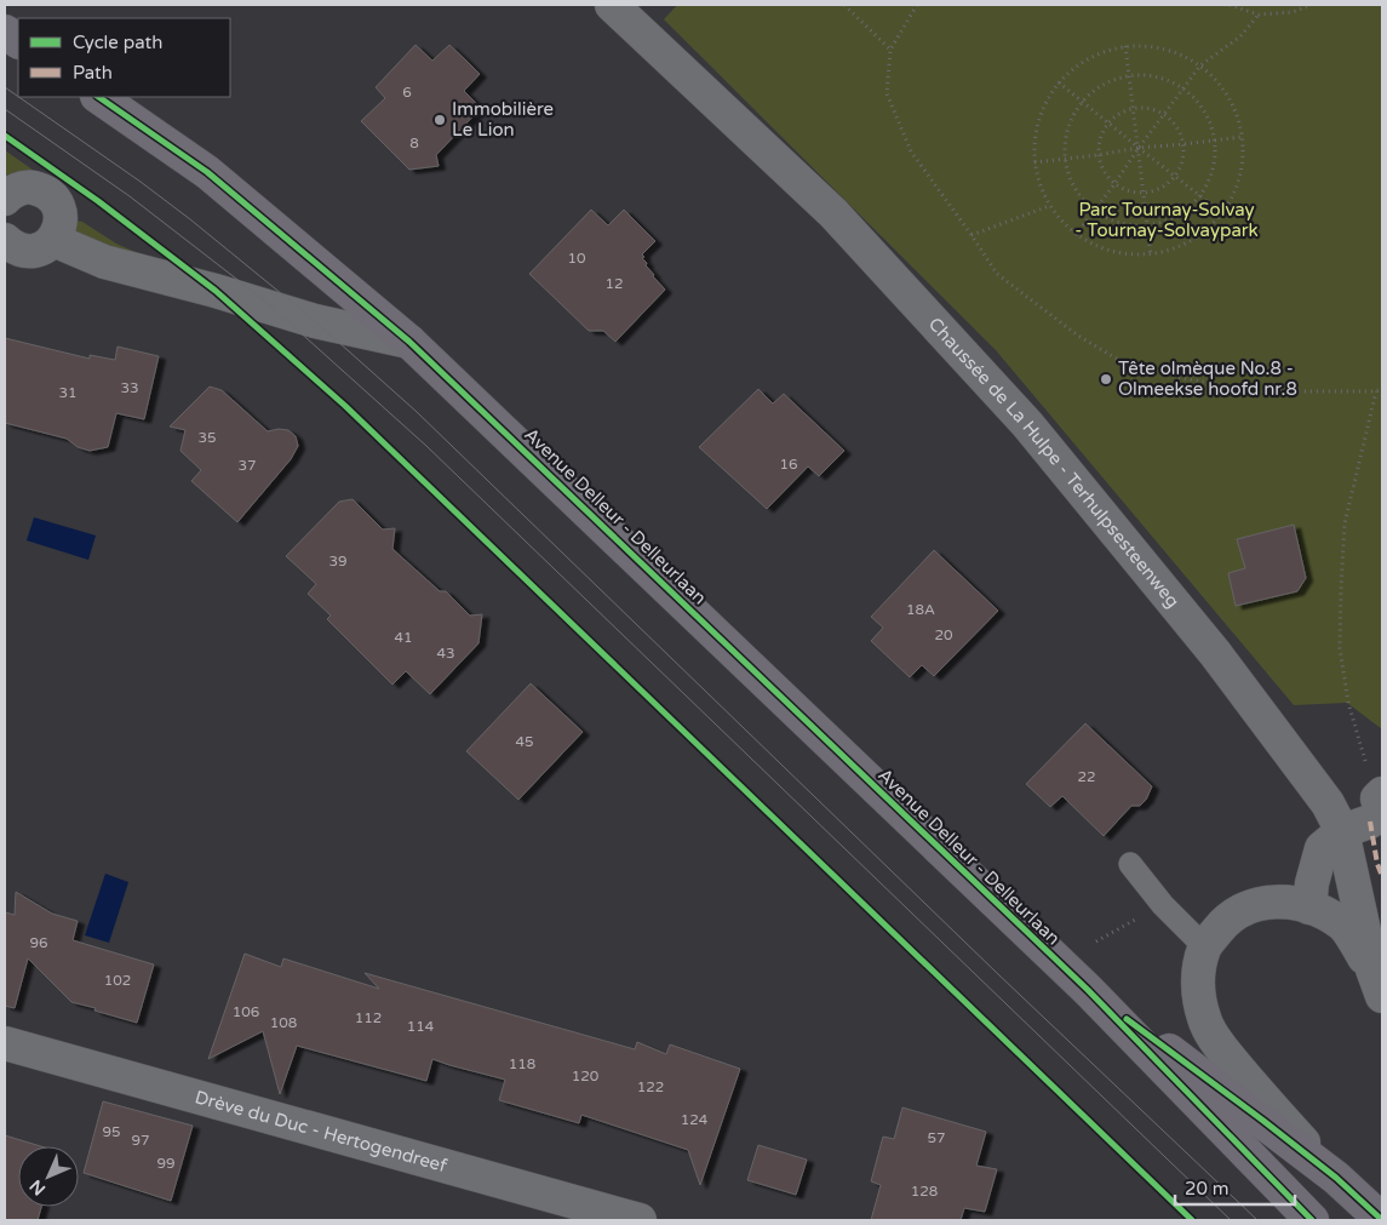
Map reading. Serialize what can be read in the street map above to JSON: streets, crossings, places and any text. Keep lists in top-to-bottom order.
{
  "streets": {
    "main road": ["Avenue Delleur - Delleurlaan"],
    "street": ["Chaussée de La Hulpe - Terhulpsesteenweg", "Drève du Duc - Hertogendreef"]
  },
  "parks": ["Parc Tournay-Solvay - Tournay-Solvaypark"],
  "places": ["Immobilière Le Lion", "Tête olmèque No.8 - Olmeekse hoofd nr.8"],
  "house_numbers": [
    "6",
    "8",
    "10",
    "12",
    "33",
    "31",
    "35",
    "16",
    "37",
    "39",
    "18A",
    "20",
    "41",
    "43",
    "45",
    "22",
    "96",
    "102",
    "106",
    "112",
    "108",
    "114",
    "118",
    "120",
    "122",
    "124",
    "95",
    "57",
    "97",
    "99",
    "128"
  ],
  "legend": ["Cycle path", "Path"],
  "scale_bar": "20 m",
  "north": "bottom left"
}
